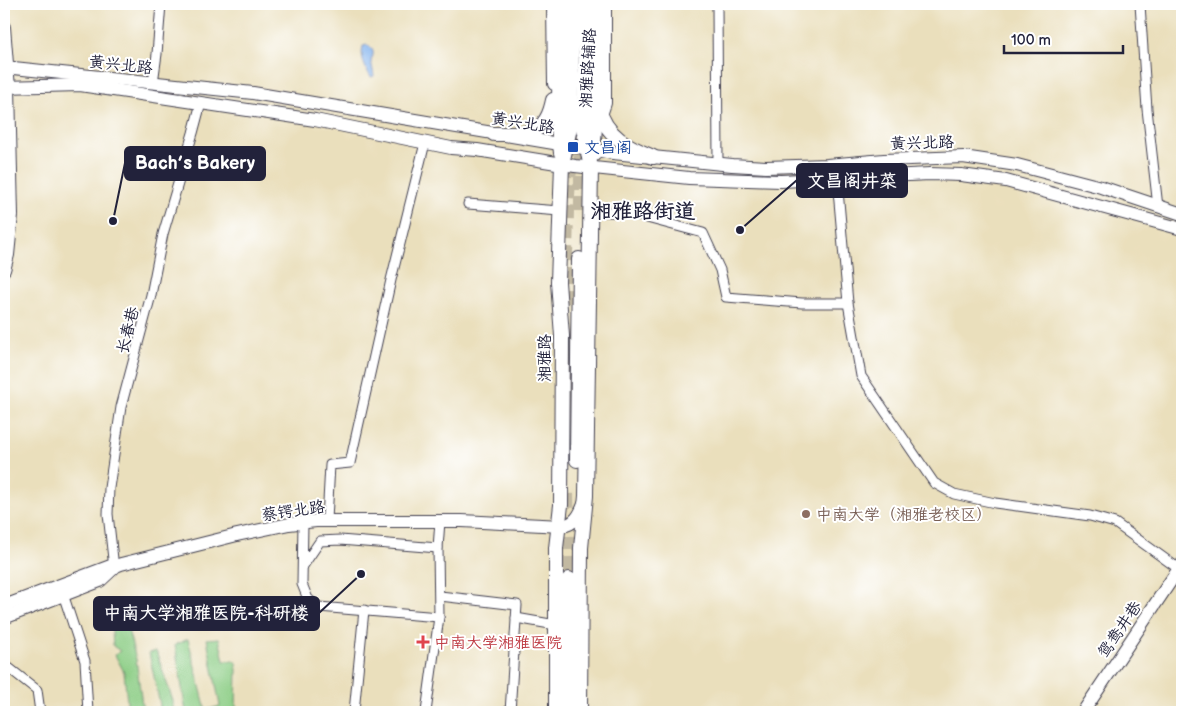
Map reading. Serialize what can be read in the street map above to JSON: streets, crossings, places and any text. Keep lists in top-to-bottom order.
{
  "streets": {
    "main road": [
      "黄兴北路",
      "湘雅路辅路",
      "湘雅路",
      "蔡锷北路",
      "鸳鸯井巷"
    ],
    "street": ["长春巷"]
  },
  "crossings": [
    ["黄兴北路", "长春巷"],
    ["黄兴北路", "湘雅路"],
    ["长春巷", "蔡锷北路"],
    ["湘雅路", "蔡锷北路"]
  ],
  "districts": ["湘雅路街道"],
  "places": {
    "transit": ["文昌阁"],
    "other": [
      "Bach’s Bakery",
      "文昌阁井菜",
      "中南大学（湘雅老校区）",
      "中南大学湘雅医院-科研楼"
    ],
    "health": ["中南大学湘雅医院"]
  },
  "scale_bar": "100 m"
}
